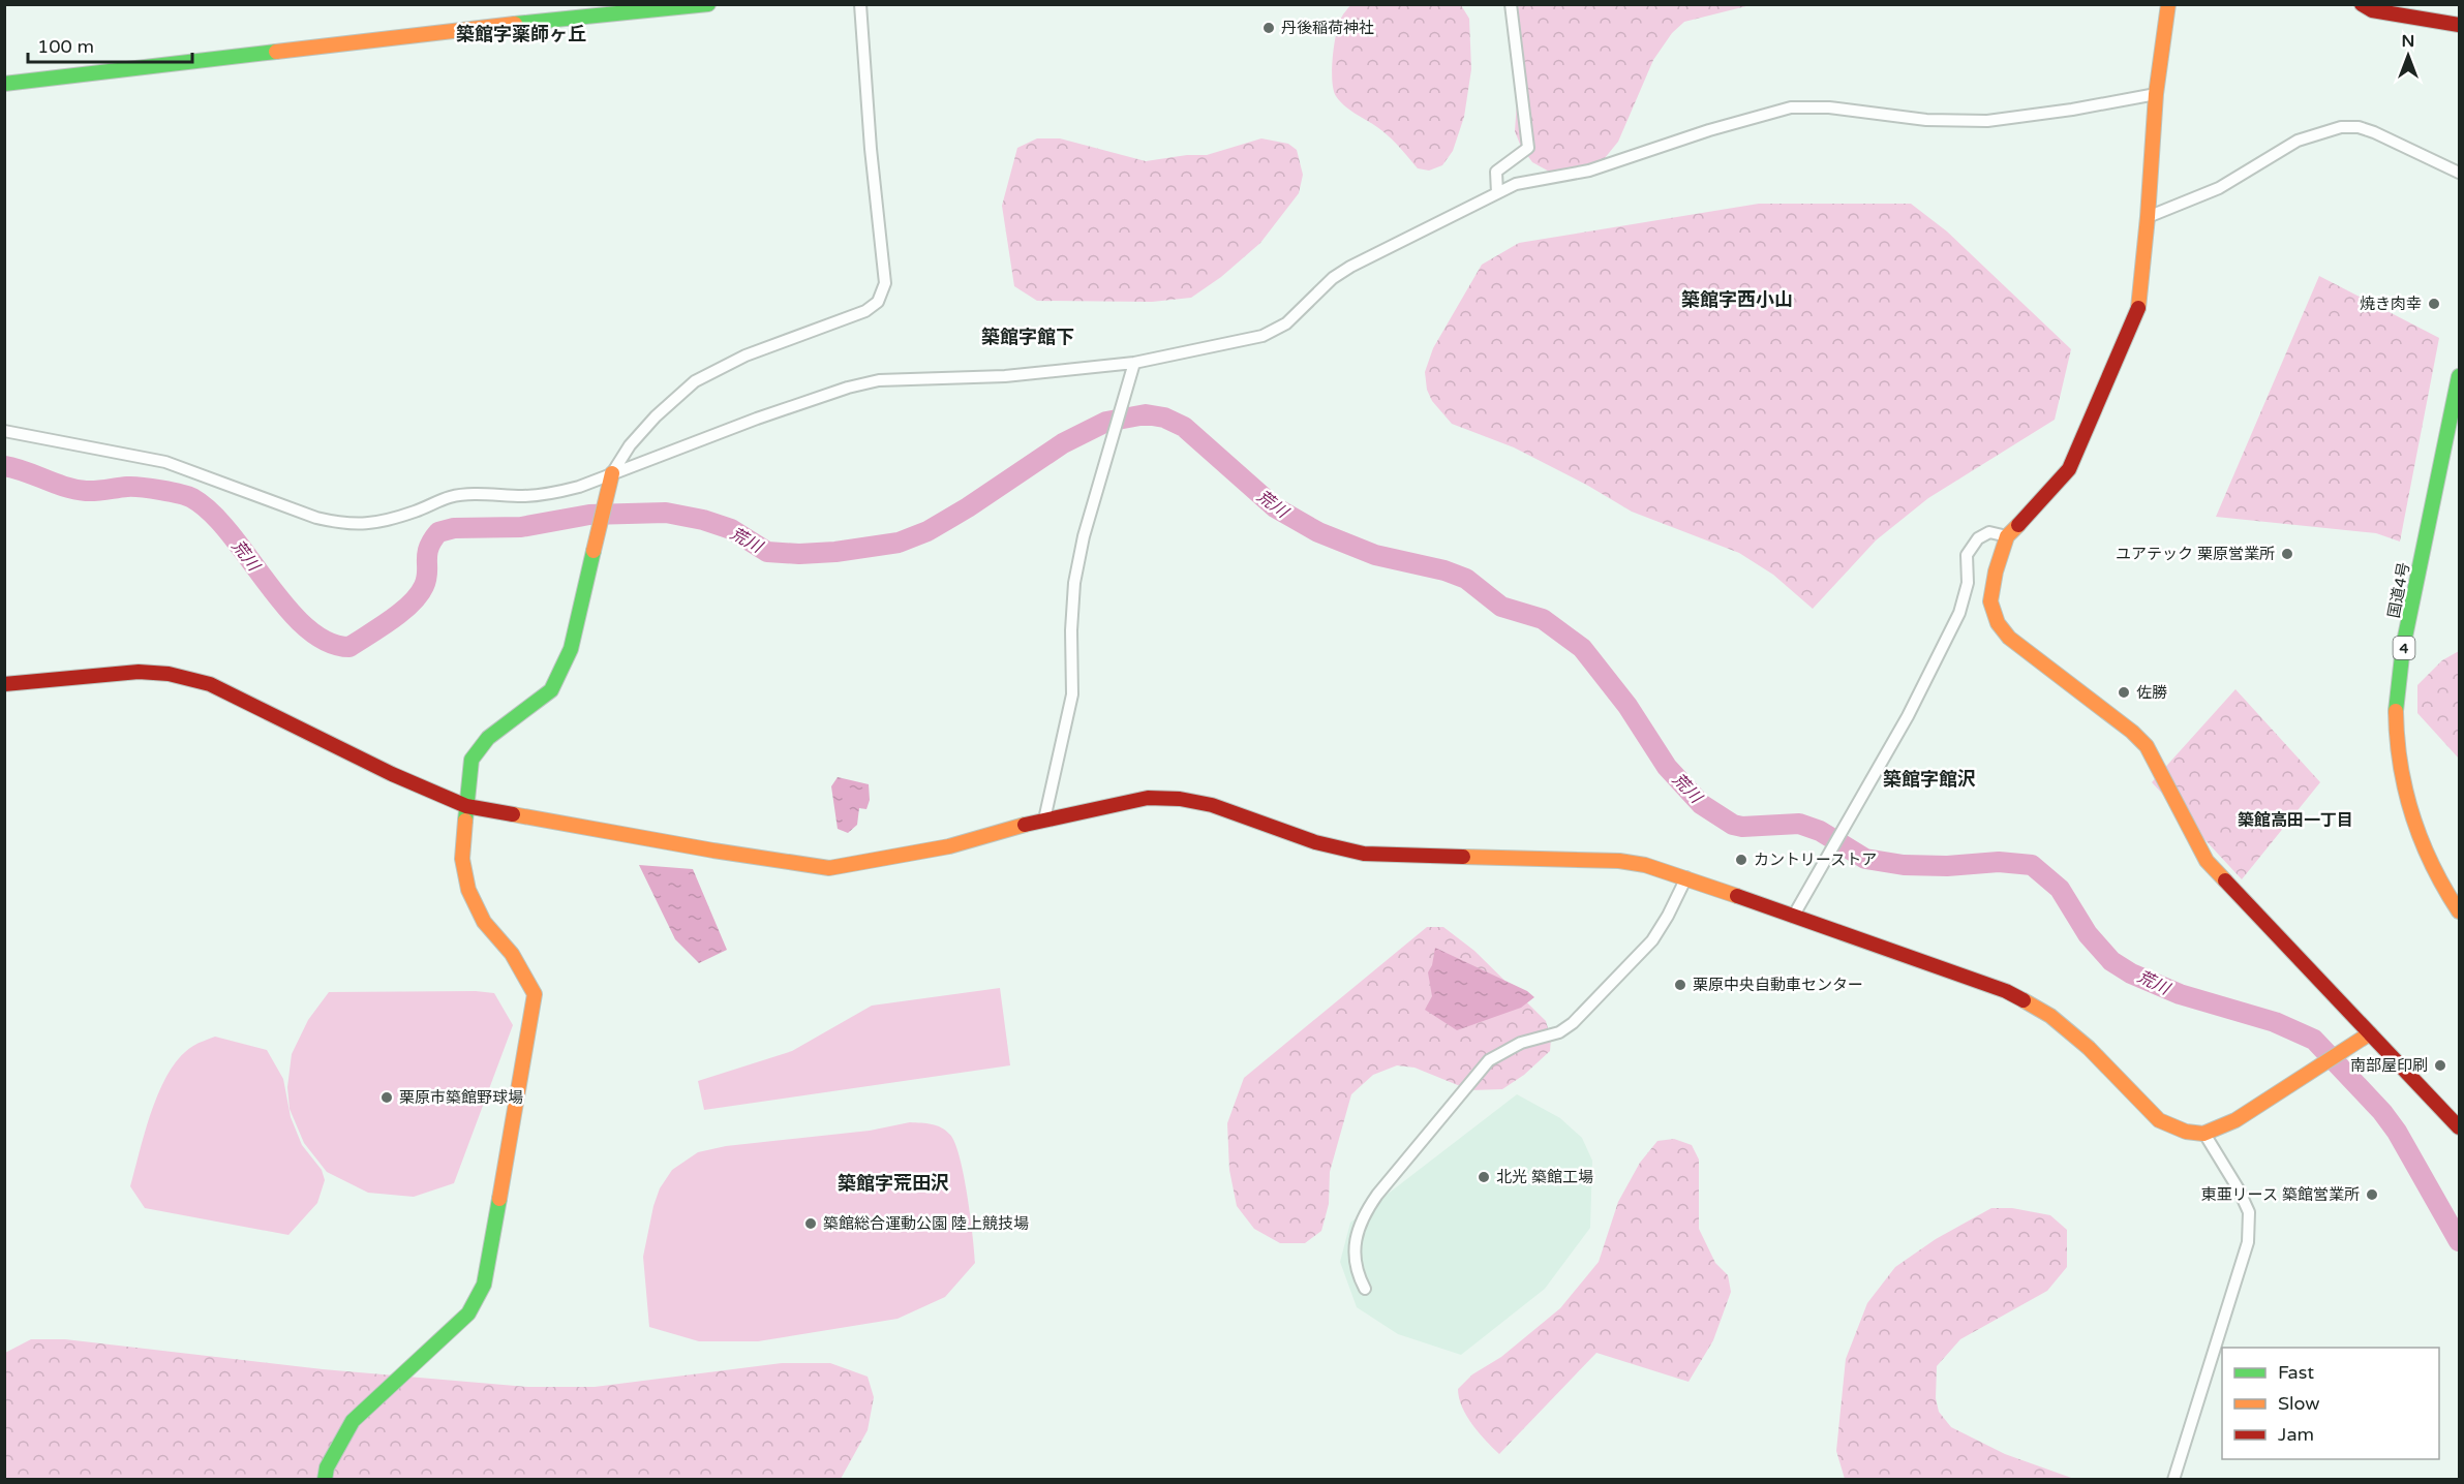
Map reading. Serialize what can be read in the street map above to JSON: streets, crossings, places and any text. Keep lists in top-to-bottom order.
{
  "streets": {
    "main road": ["国道4号", "4"]
  },
  "districts": [
    "築館字薬師ヶ丘",
    "築館字西小山",
    "築館字館下",
    "築館字館沢",
    "築館高田一丁目",
    "築館字荒田沢"
  ],
  "water": ["荒川"],
  "places": [
    "丹後稲荷神社",
    "焼き肉幸",
    "ユアテック 栗原営業所",
    "佐勝",
    "カントリーストア",
    "栗原中央自動車センター",
    "南部屋印刷",
    "栗原市築館野球場",
    "北光 築館工場",
    "東亜リース 築館営業所",
    "築館総合運動公園 陸上競技場"
  ],
  "legend": ["Fast", "Slow", "Jam"],
  "scale_bar": "100 m",
  "north": "top"
}
